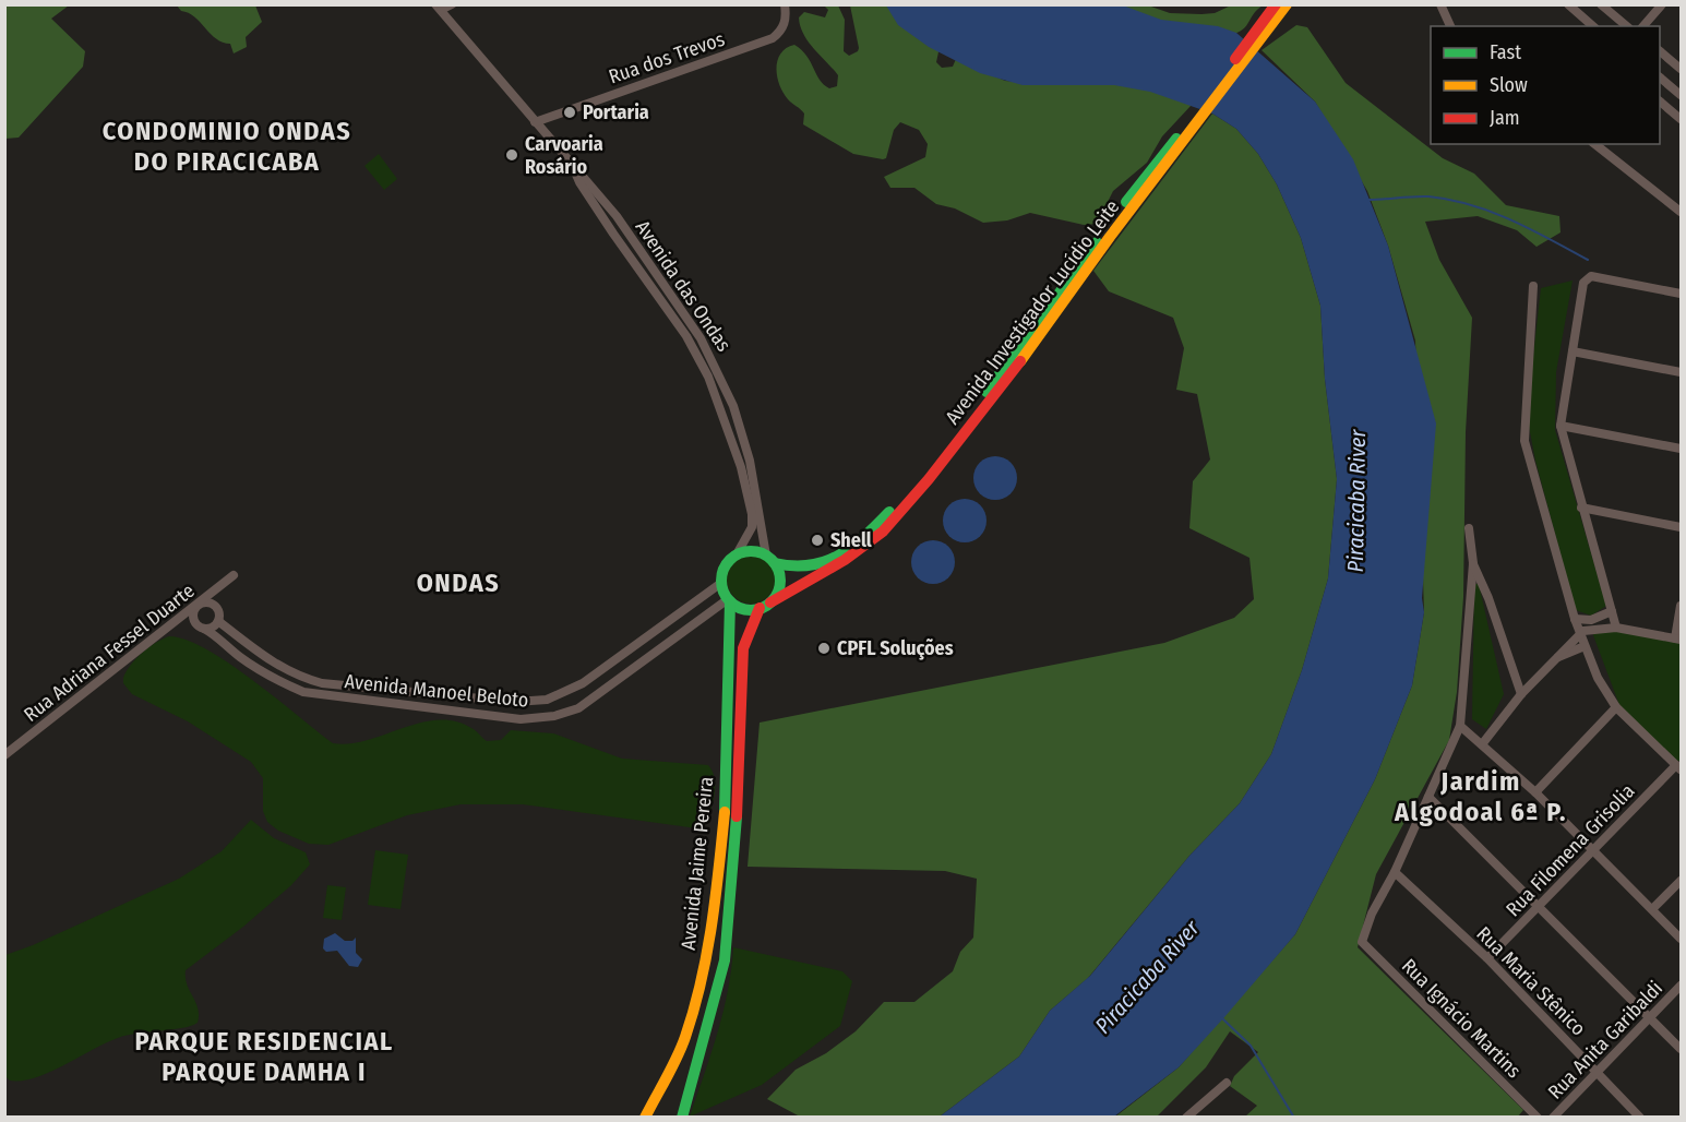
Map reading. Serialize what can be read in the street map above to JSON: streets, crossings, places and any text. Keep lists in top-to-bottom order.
{
  "streets": {
    "main road": ["Avenida Investigador Lucídio Leite", "Avenida Jaime Pereira"],
    "street": [
      "Rua dos Trevos",
      "Avenida das Ondas",
      "Rua Adriana Fessel Duarte",
      "Avenida Manoel Beloto",
      "Rua Filomena Grisolia",
      "Rua Maria Stênico",
      "Rua Ignácio Martins",
      "Rua Anita Garibaldi"
    ]
  },
  "crossings": [
    ["Rua dos Trevos", "Avenida das Ondas"],
    ["Avenida das Ondas", "Avenida Investigador Lucídio Leite"],
    ["Avenida das Ondas", "Avenida Manoel Beloto"],
    ["Avenida das Ondas", "Avenida Jaime Pereira"],
    ["Avenida Investigador Lucídio Leite", "Avenida Manoel Beloto"],
    ["Avenida Investigador Lucídio Leite", "Avenida Jaime Pereira"],
    ["Rua Adriana Fessel Duarte", "Avenida Manoel Beloto"],
    ["Avenida Manoel Beloto", "Avenida Jaime Pereira"],
    ["Rua Filomena Grisolia", "Rua Maria Stênico"],
    ["Rua Maria Stênico", "Rua Ignácio Martins"],
    ["Rua Maria Stênico", "Rua Anita Garibaldi"]
  ],
  "districts": [
    "CONDOMINIO ONDAS DO PIRACICABA",
    "ONDAS",
    "Jardim Algodoal 6ª P.",
    "PARQUE RESIDENCIAL PARQUE DAMHA I"
  ],
  "water": ["Piracicaba River"],
  "places": [
    "Portaria",
    "Carvoaria Rosário",
    "Shell",
    "CPFL Soluções"
  ],
  "legend": ["Fast", "Slow", "Jam"]
}
